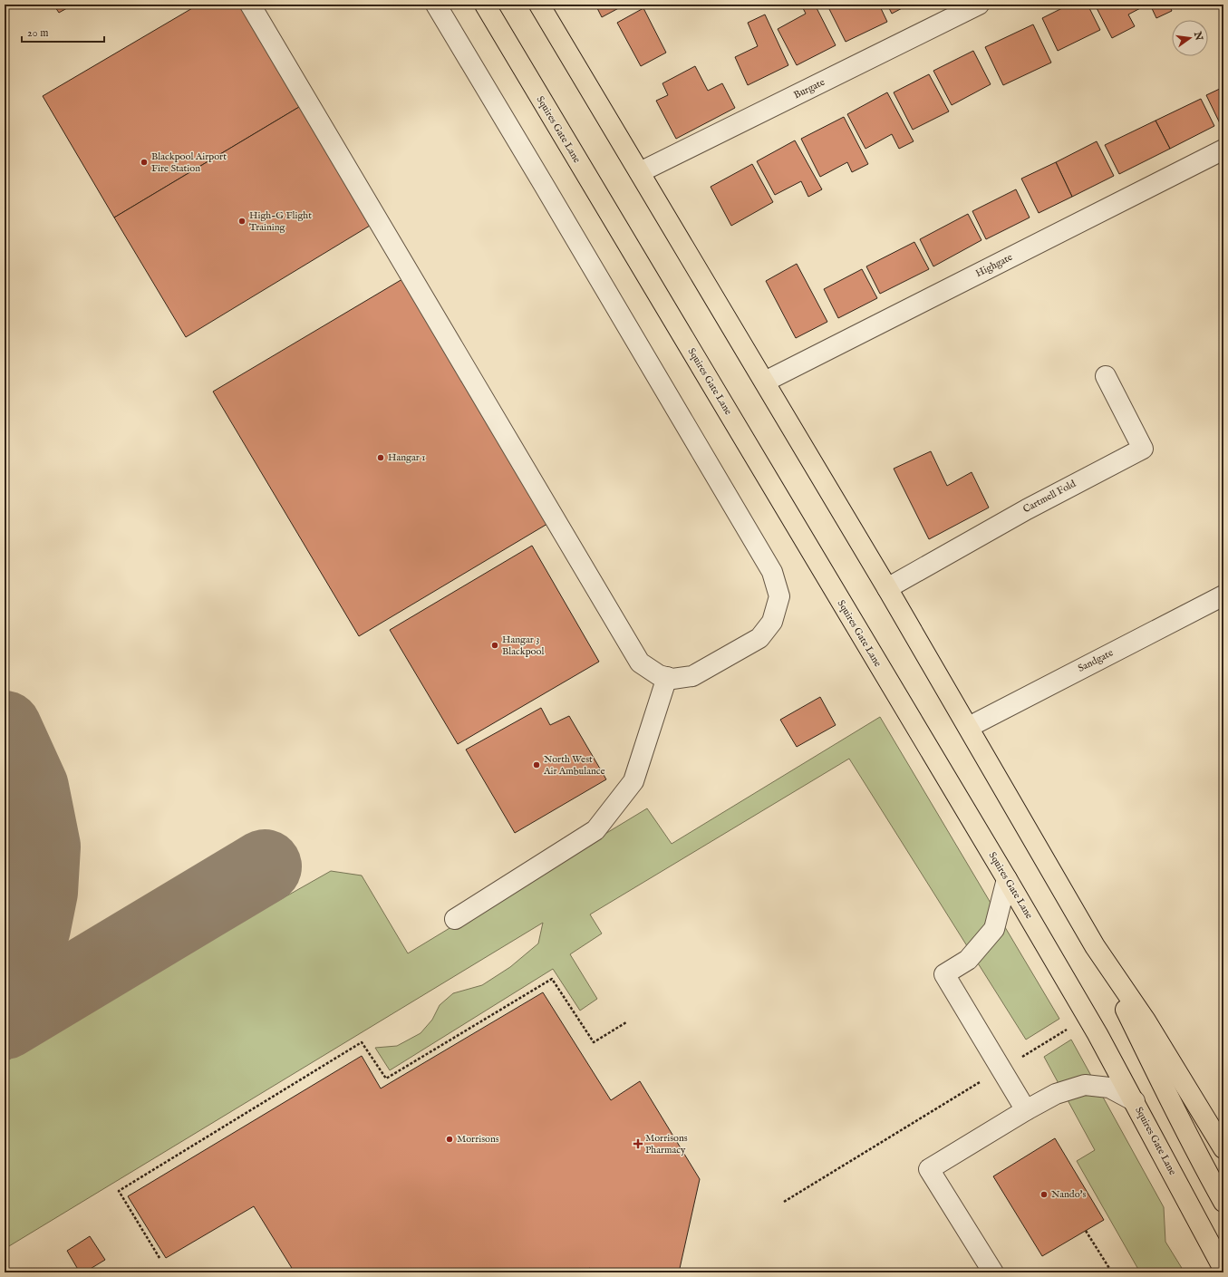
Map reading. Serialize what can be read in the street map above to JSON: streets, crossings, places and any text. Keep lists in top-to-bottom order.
{
  "streets": {
    "main road": ["Squires Gate Lane"],
    "street": [
      "Burgate",
      "Highgate",
      "Cartmell Fold",
      "Sandgate"
    ]
  },
  "places": {
    "other": [
      "Blackpool Airport Fire Station",
      "High-G Flight Training",
      "Hangar 1",
      "Hangar 3 Blackpool",
      "North West Air Ambulance",
      "Morrisons",
      "Nando's"
    ],
    "health": ["Morrisons Pharmacy"]
  },
  "scale_bar": "20 m",
  "north": "right"
}
